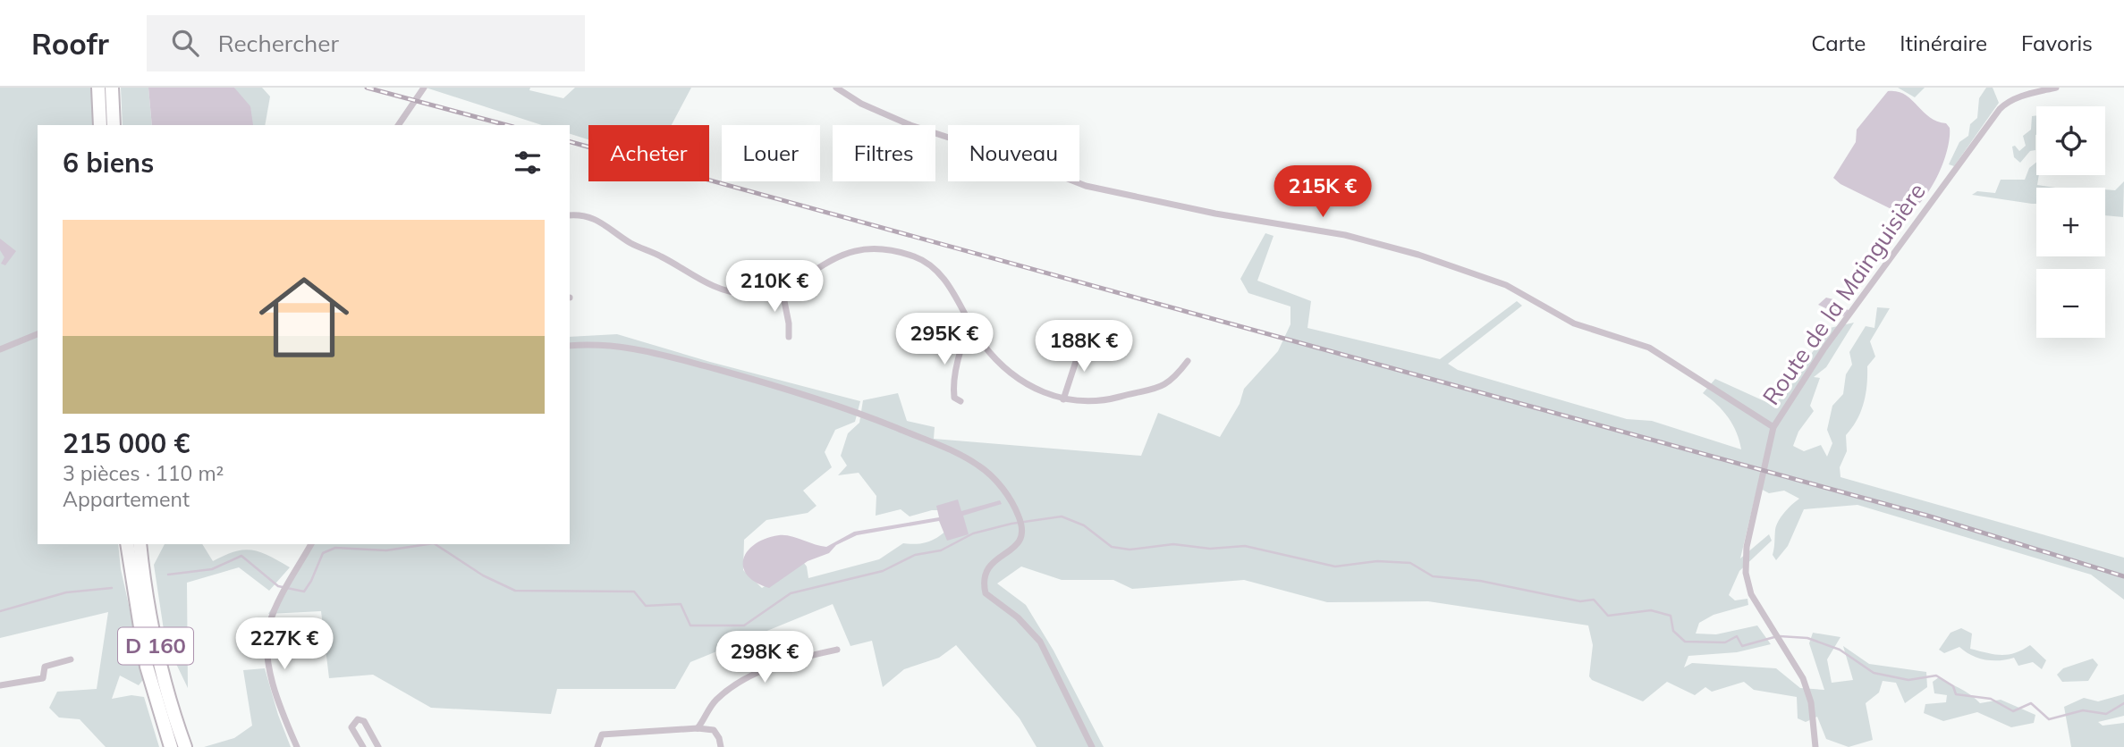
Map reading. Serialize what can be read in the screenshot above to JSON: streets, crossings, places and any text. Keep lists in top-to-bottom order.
{
  "streets": {
    "highway": ["D 160"],
    "street": ["Route de la Mainguisière"]
  },
  "page": {
    "header": "Roofr",
    "search": "Rechercher",
    "nav": ["Carte", "Itinéraire", "Favoris"],
    "map_buttons": ["+", "−"],
    "chip": [
      "Acheter",
      "Louer",
      "Filtres",
      "Nouveau"
    ],
    "heading": "6 biens",
    "price": [
      "215K €",
      "210K €",
      "295K €",
      "188K €",
      "227K €",
      "298K €"
    ],
    "list": [
      {
        "name": "215 000 €",
        "note": "3 pièces · 110 m² · Appartement"
      }
    ]
  }
}
